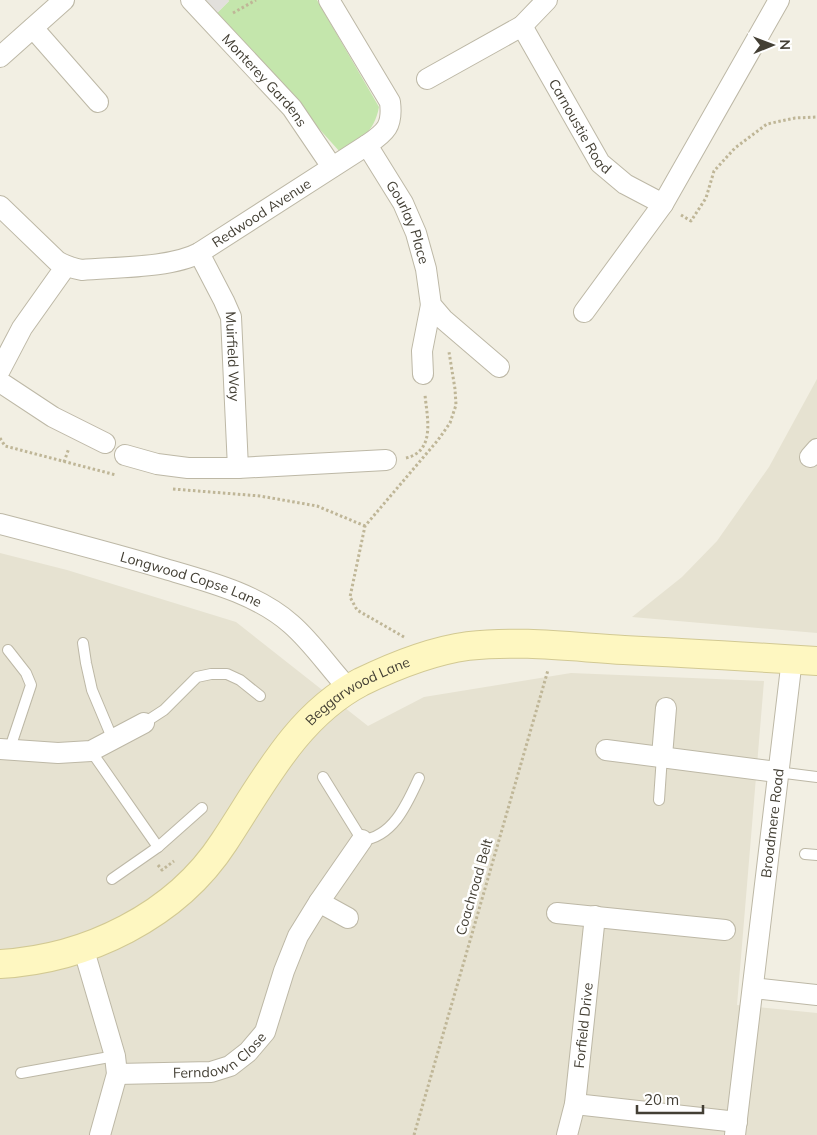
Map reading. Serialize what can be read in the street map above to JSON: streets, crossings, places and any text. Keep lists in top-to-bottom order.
{
  "streets": {
    "street": [
      "Monterey Gardens",
      "Carnoustie Road",
      "Redwood Avenue",
      "Gourlay Place",
      "Muirfield Way",
      "Longwood Copse Lane",
      "Beggarwood Lane",
      "Broadmere Road",
      "Forfield Drive",
      "Ferndown Close"
    ],
    "path": ["Coachroad Belt"]
  },
  "crossings": [
    ["Monterey Gardens", "Redwood Avenue"],
    ["Redwood Avenue", "Gourlay Place"],
    ["Redwood Avenue", "Muirfield Way"],
    ["Longwood Copse Lane", "Beggarwood Lane"],
    ["Beggarwood Lane", "Broadmere Road"],
    ["Beggarwood Lane", "Coachroad Belt"]
  ],
  "scale_bar": "20 m",
  "north": "right"
}
